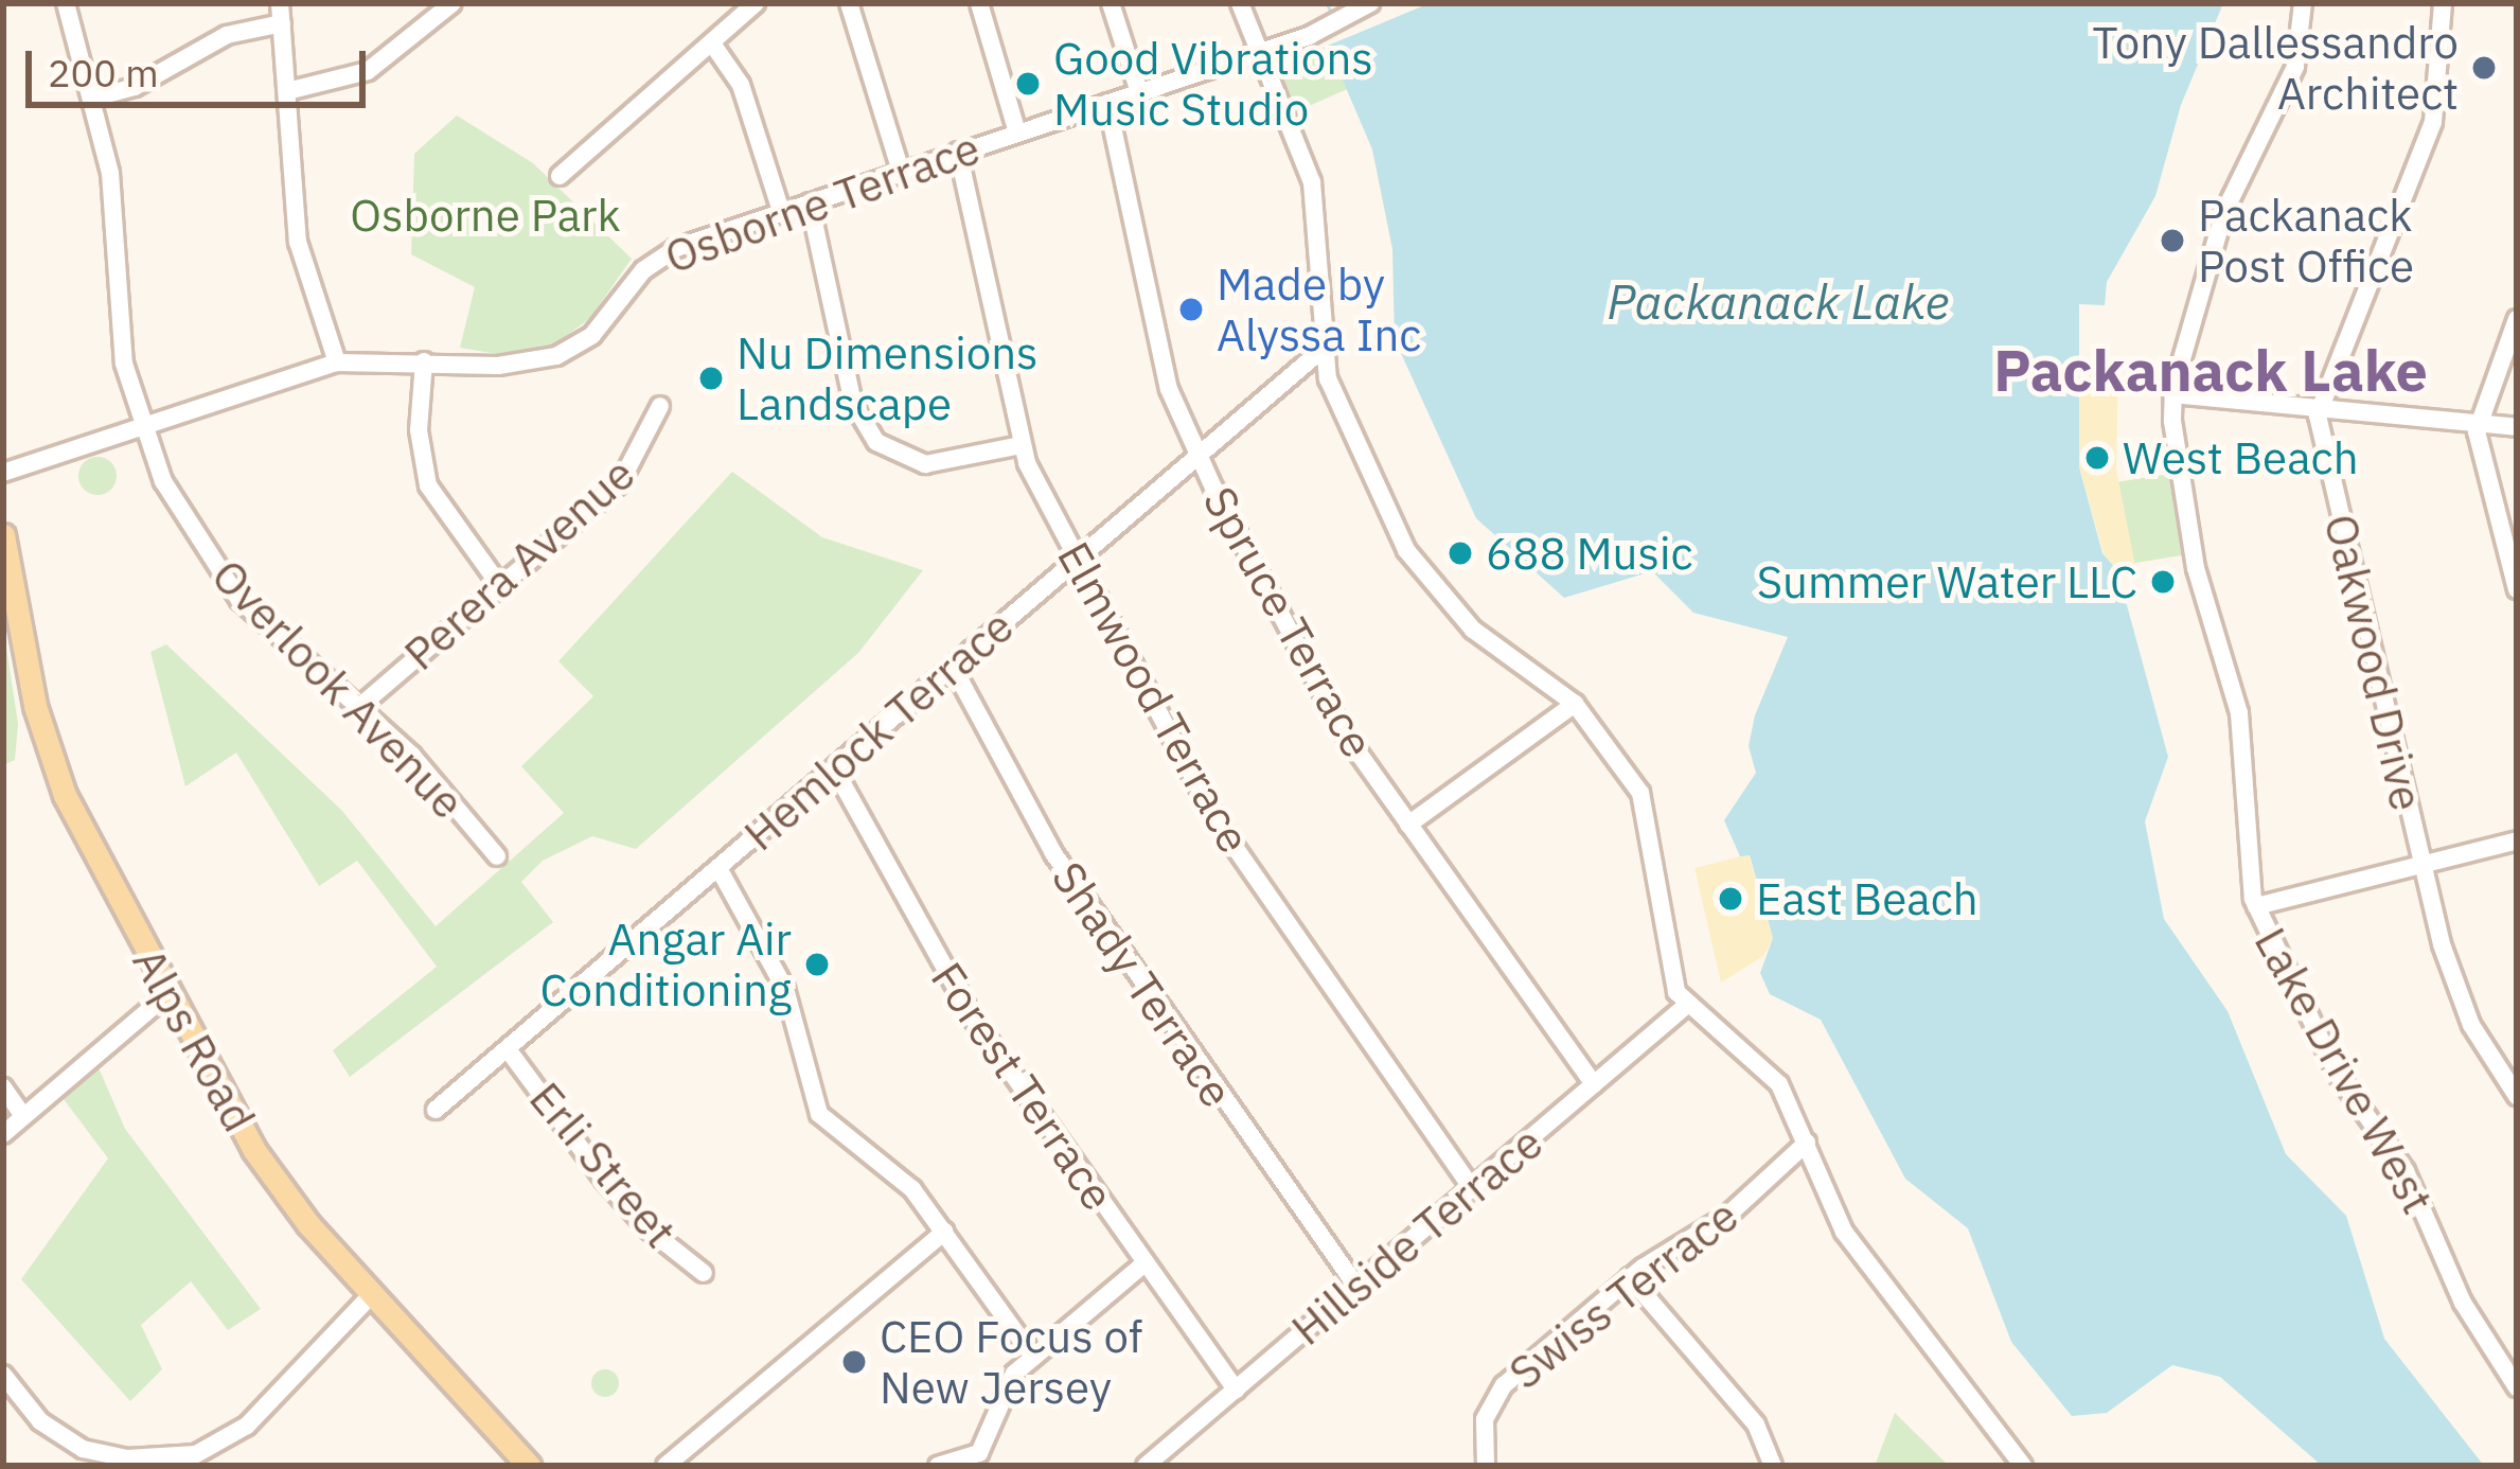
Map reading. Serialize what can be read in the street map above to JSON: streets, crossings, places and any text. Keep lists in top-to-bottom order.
{
  "streets": {
    "main road": ["Alps Road"],
    "street": [
      "Osborne Terrace",
      "Perera Avenue",
      "Spruce Terrace",
      "Oakwood Drive",
      "Overlook Avenue",
      "Elmwood Terrace",
      "Hemlock Terrace",
      "Shady Terrace",
      "Lake Drive West",
      "Forest Terrace",
      "Erli Street",
      "Hillside Terrace",
      "Swiss Terrace"
    ]
  },
  "crossings": [
    ["Osborne Terrace", "Spruce Terrace"],
    ["Osborne Terrace", "Overlook Avenue"],
    ["Osborne Terrace", "Elmwood Terrace"],
    ["Perera Avenue", "Overlook Avenue"],
    ["Spruce Terrace", "Hemlock Terrace"],
    ["Spruce Terrace", "Hillside Terrace"],
    ["Elmwood Terrace", "Hemlock Terrace"],
    ["Elmwood Terrace", "Hillside Terrace"],
    ["Hemlock Terrace", "Shady Terrace"],
    ["Hemlock Terrace", "Forest Terrace"],
    ["Hemlock Terrace", "Erli Street"],
    ["Shady Terrace", "Hillside Terrace"],
    ["Forest Terrace", "Hillside Terrace"]
  ],
  "districts": ["Packanack Lake"],
  "water": ["Packanack Lake"],
  "parks": ["Osborne Park"],
  "places": [
    "Tony Dallessandro Architect",
    "Good Vibrations Music Studio",
    "Packanack Post Office",
    "Made by Alyssa Inc",
    "Nu Dimensions Landscape",
    "West Beach",
    "688 Music",
    "Summer Water LLC",
    "East Beach",
    "Angar Air Conditioning",
    "CEO Focus of New Jersey"
  ],
  "scale_bar": "200 m"
}
